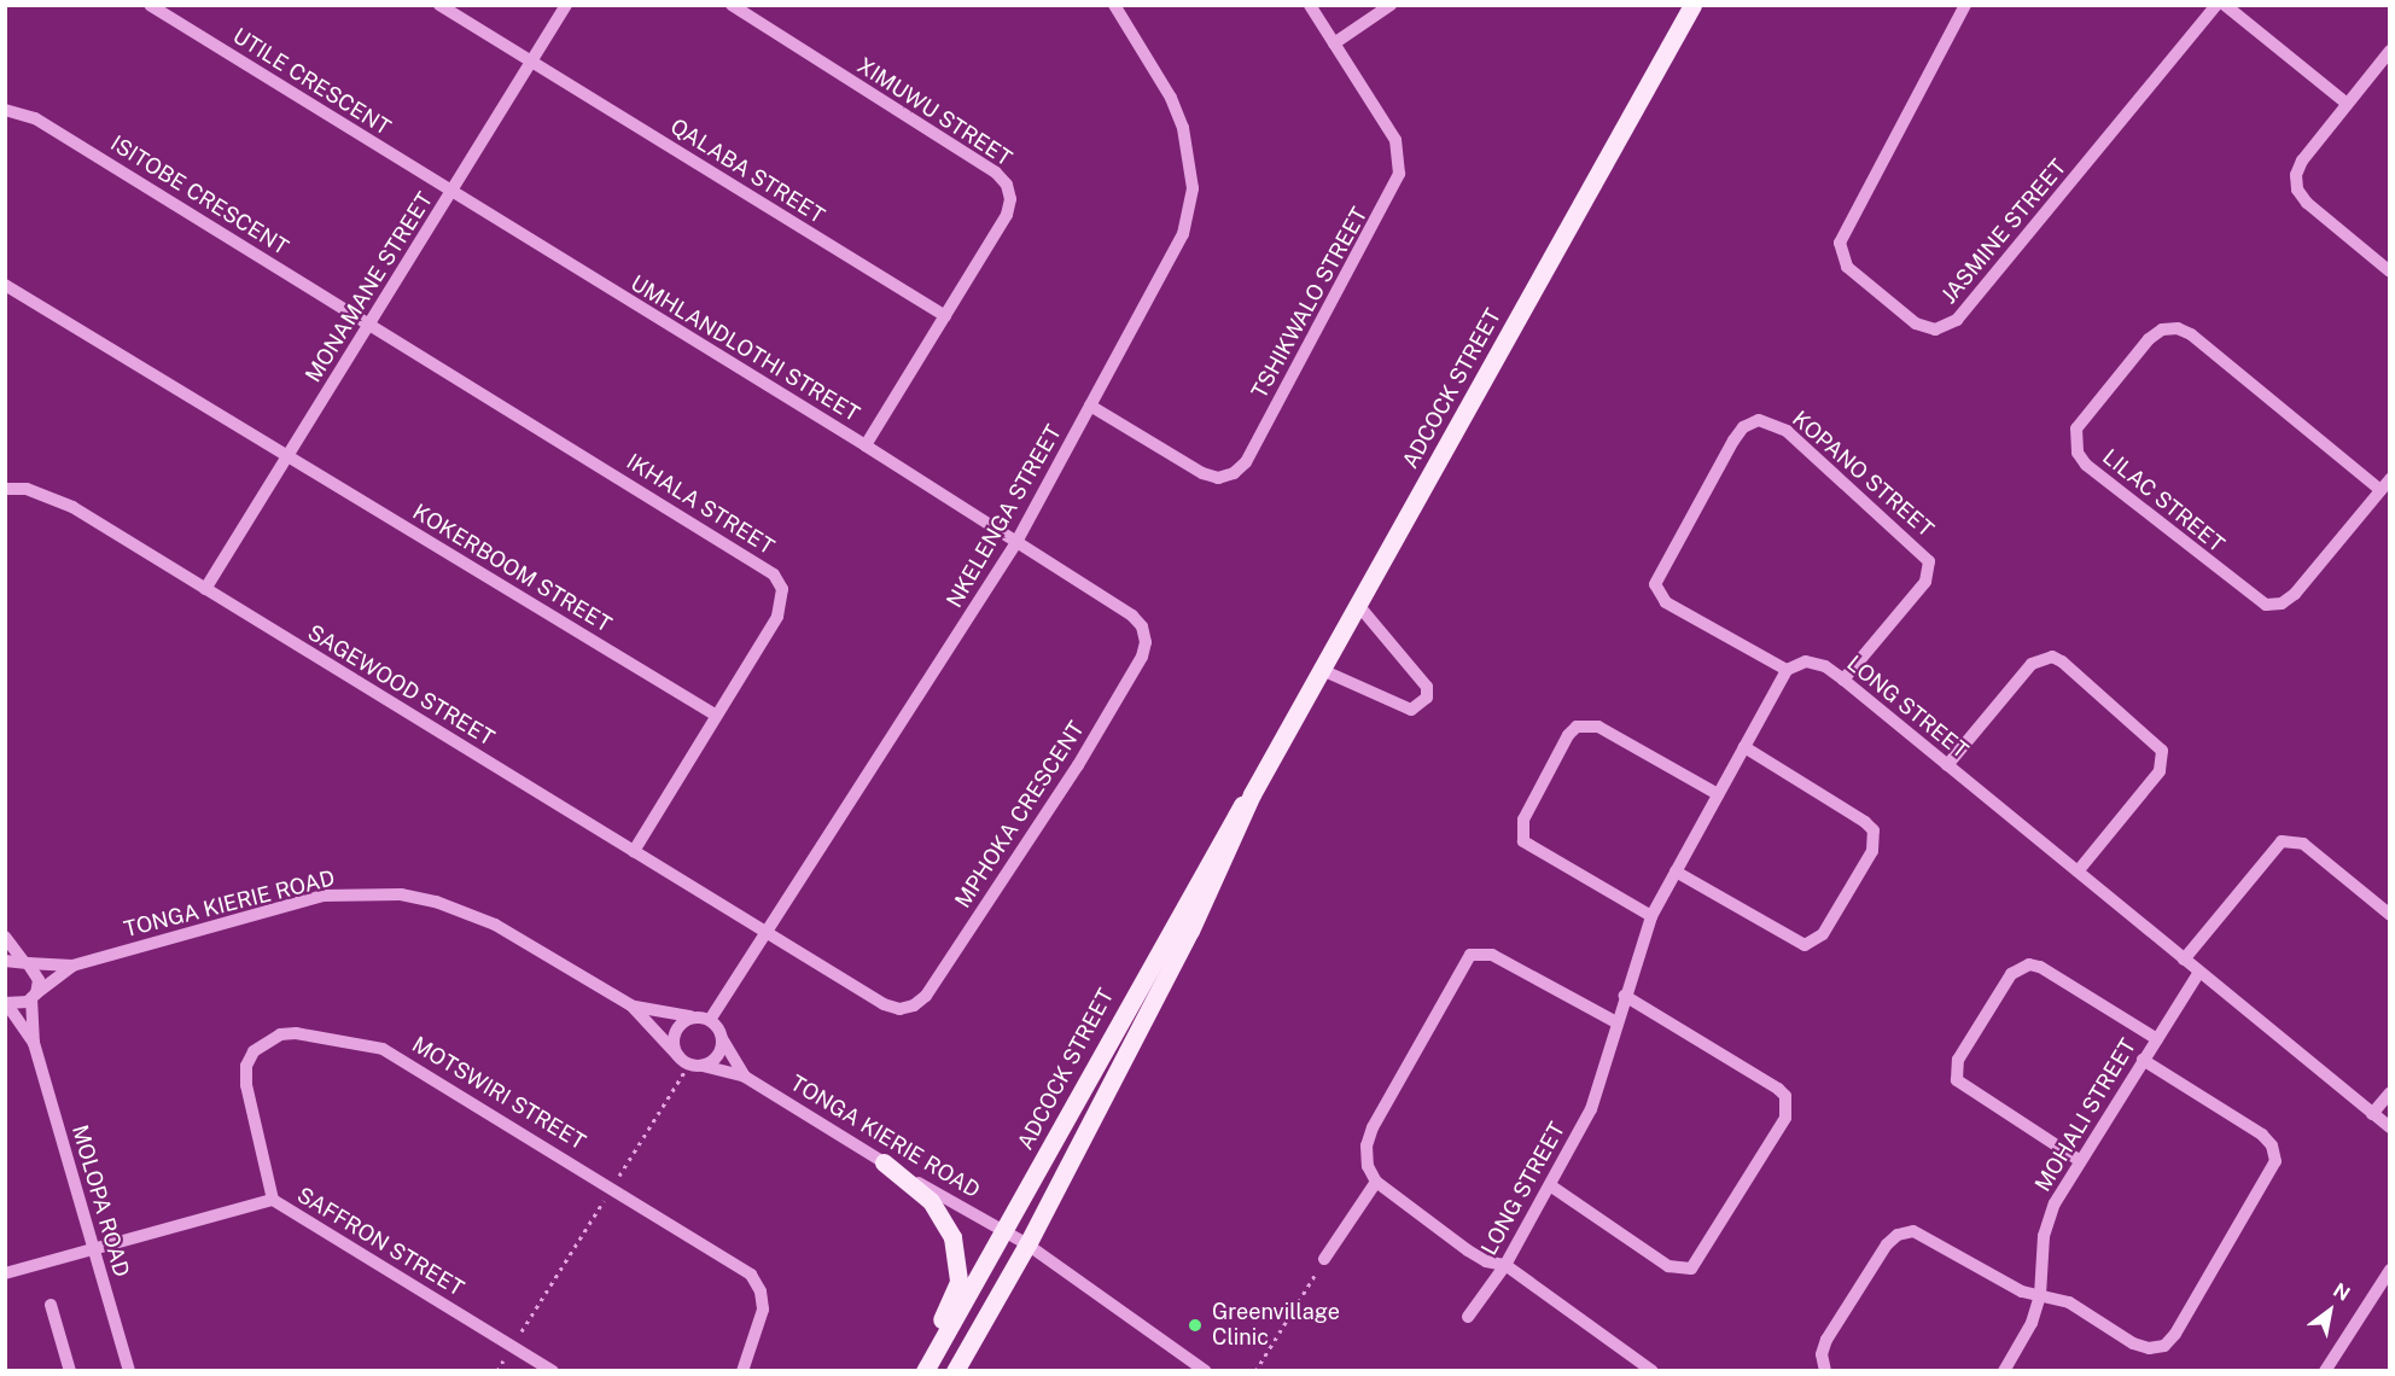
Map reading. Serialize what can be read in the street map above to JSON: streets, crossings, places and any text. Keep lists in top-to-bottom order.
{
  "streets": {
    "main road": ["ADCOCK STREET"],
    "street": [
      "UTILE CRESCENT",
      "XIMUWU STREET",
      "QALABA STREET",
      "ISITOBE CRESCENT",
      "JASMINE STREET",
      "MONAMANE STREET",
      "TSHIKWALO STREET",
      "UMHLANDLOTHI STREET",
      "KOPANO STREET",
      "LILAC STREET",
      "IKHALA STREET",
      "NKELENGA STREET",
      "KOKERBOOM STREET",
      "SAGEWOOD STREET",
      "LONG STREET",
      "MPHOKA CRESCENT",
      "TONGA KIERIE ROAD",
      "MOTSWIRI STREET",
      "MOHALI STREET",
      "MOLOPA ROAD",
      "SAFFRON STREET"
    ]
  },
  "crossings": [
    ["UTILE CRESCENT", "MONAMANE STREET"],
    ["UTILE CRESCENT", "UMHLANDLOTHI STREET"],
    ["XIMUWU STREET", "QALABA STREET"],
    ["XIMUWU STREET", "UMHLANDLOTHI STREET"],
    ["QALABA STREET", "MONAMANE STREET"],
    ["ISITOBE CRESCENT", "MONAMANE STREET"],
    ["ISITOBE CRESCENT", "IKHALA STREET"],
    ["MONAMANE STREET", "UMHLANDLOTHI STREET"],
    ["MONAMANE STREET", "IKHALA STREET"],
    ["MONAMANE STREET", "KOKERBOOM STREET"],
    ["MONAMANE STREET", "SAGEWOOD STREET"],
    ["TSHIKWALO STREET", "NKELENGA STREET"],
    ["UMHLANDLOTHI STREET", "NKELENGA STREET"],
    ["UMHLANDLOTHI STREET", "MPHOKA CRESCENT"],
    ["ADCOCK STREET", "TONGA KIERIE ROAD"],
    ["KOPANO STREET", "LONG STREET"],
    ["IKHALA STREET", "KOKERBOOM STREET"],
    ["IKHALA STREET", "SAGEWOOD STREET"],
    ["NKELENGA STREET", "SAGEWOOD STREET"],
    ["NKELENGA STREET", "MPHOKA CRESCENT"],
    ["NKELENGA STREET", "TONGA KIERIE ROAD"],
    ["SAGEWOOD STREET", "MPHOKA CRESCENT"],
    ["LONG STREET", "MOHALI STREET"],
    ["TONGA KIERIE ROAD", "MOLOPA ROAD"],
    ["MOTSWIRI STREET", "SAFFRON STREET"],
    ["MOLOPA ROAD", "SAFFRON STREET"]
  ],
  "places": ["Greenvillage Clinic"],
  "north": "top right"
}
